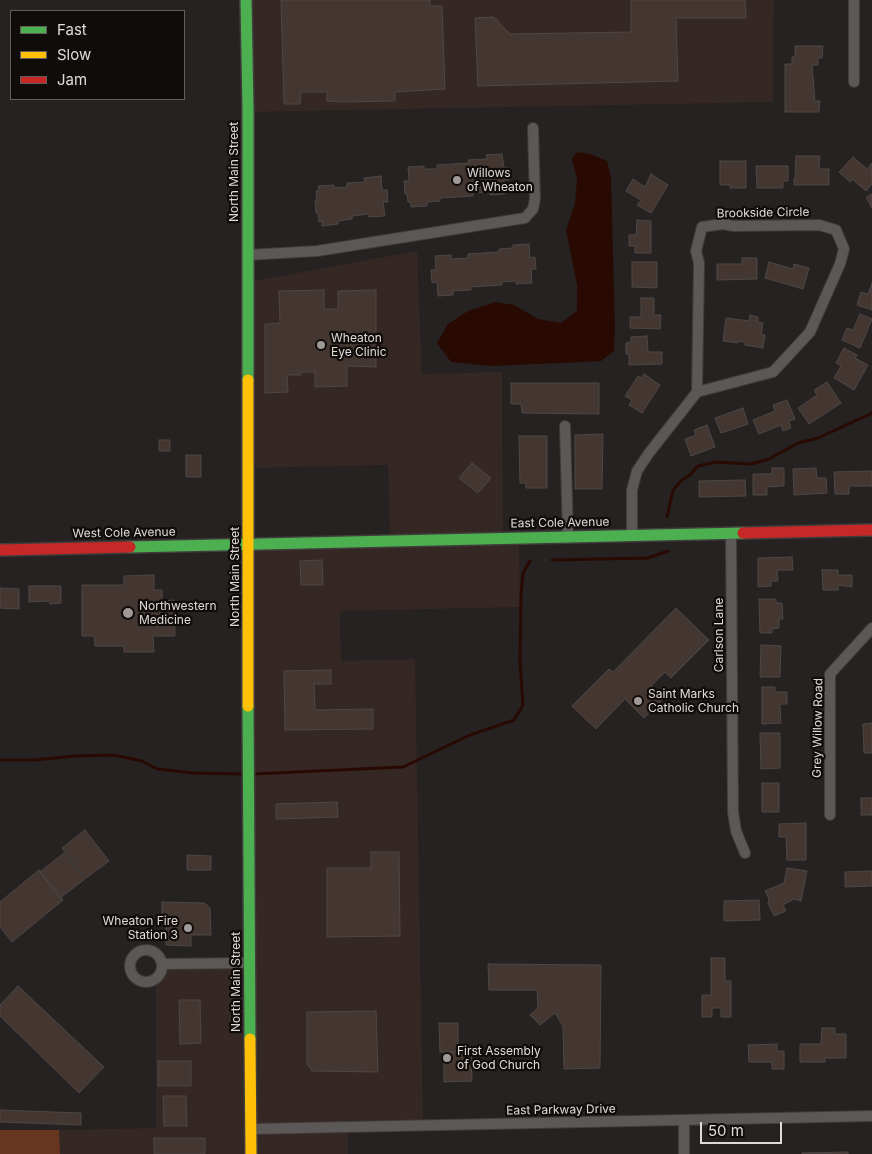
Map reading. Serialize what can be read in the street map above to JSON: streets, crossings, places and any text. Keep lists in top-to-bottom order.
{
  "streets": {
    "street": [
      "North Main Street",
      "Brookside Circle",
      "East Cole Avenue",
      "West Cole Avenue",
      "Carlson Lane",
      "Grey Willow Road",
      "East Parkway Drive"
    ]
  },
  "crossings": [
    ["North Main Street", "East Cole Avenue"],
    ["North Main Street", "West Cole Avenue"],
    ["North Main Street", "East Parkway Drive"],
    ["East Cole Avenue", "West Cole Avenue"],
    ["East Cole Avenue", "Carlson Lane"]
  ],
  "places": [
    "Willows of Wheaton",
    "Wheaton Eye Clinic",
    "Northwestern Medicine",
    "Saint Marks Catholic Church",
    "Wheaton Fire Station 3",
    "First Assembly of God Church"
  ],
  "legend": ["Fast", "Slow", "Jam"],
  "scale_bar": "50 m"
}
